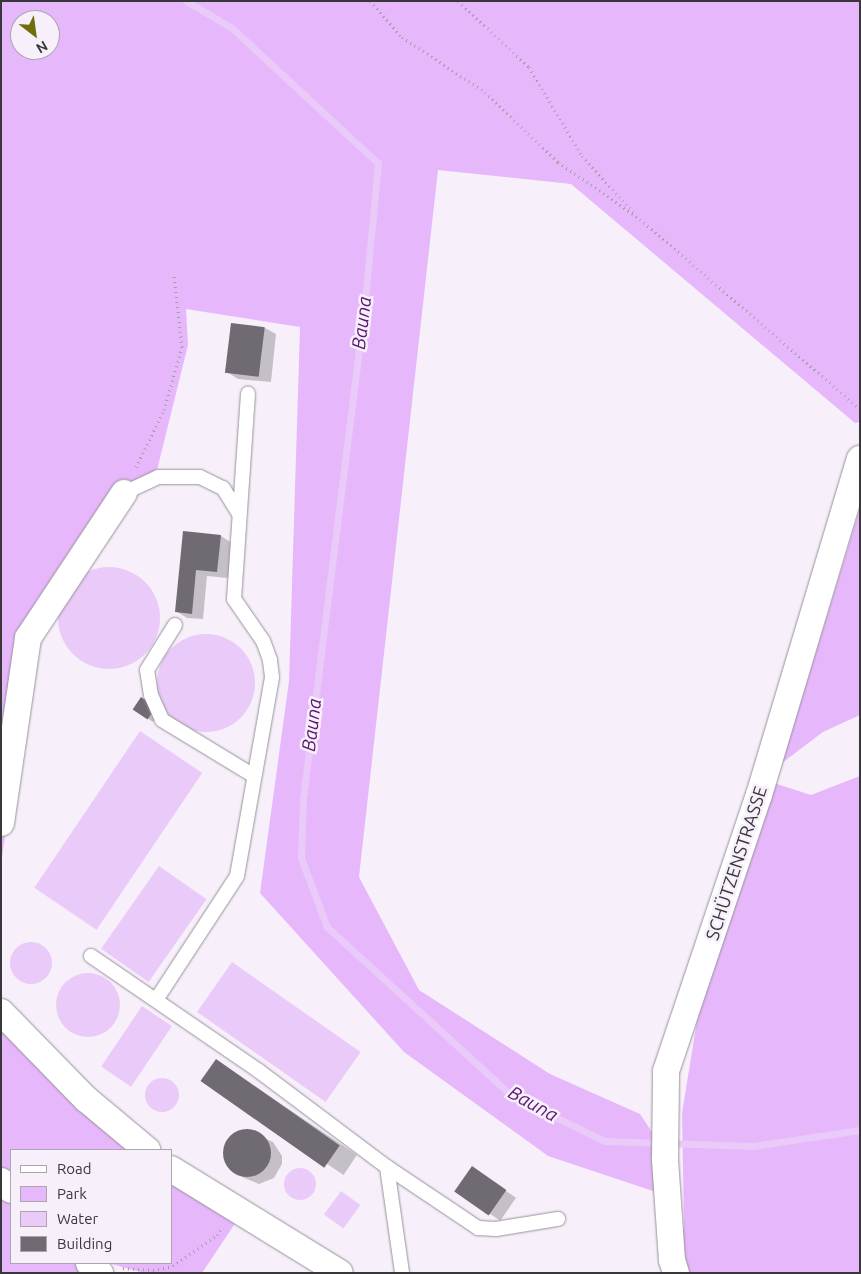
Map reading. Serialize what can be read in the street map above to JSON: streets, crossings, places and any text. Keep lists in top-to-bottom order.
{
  "streets": {
    "street": ["SCHÜTZENSTRASSE"]
  },
  "water": ["Bauna"],
  "legend": [
    "Road",
    "Park",
    "Water",
    "Building"
  ],
  "north": "bottom right"
}
